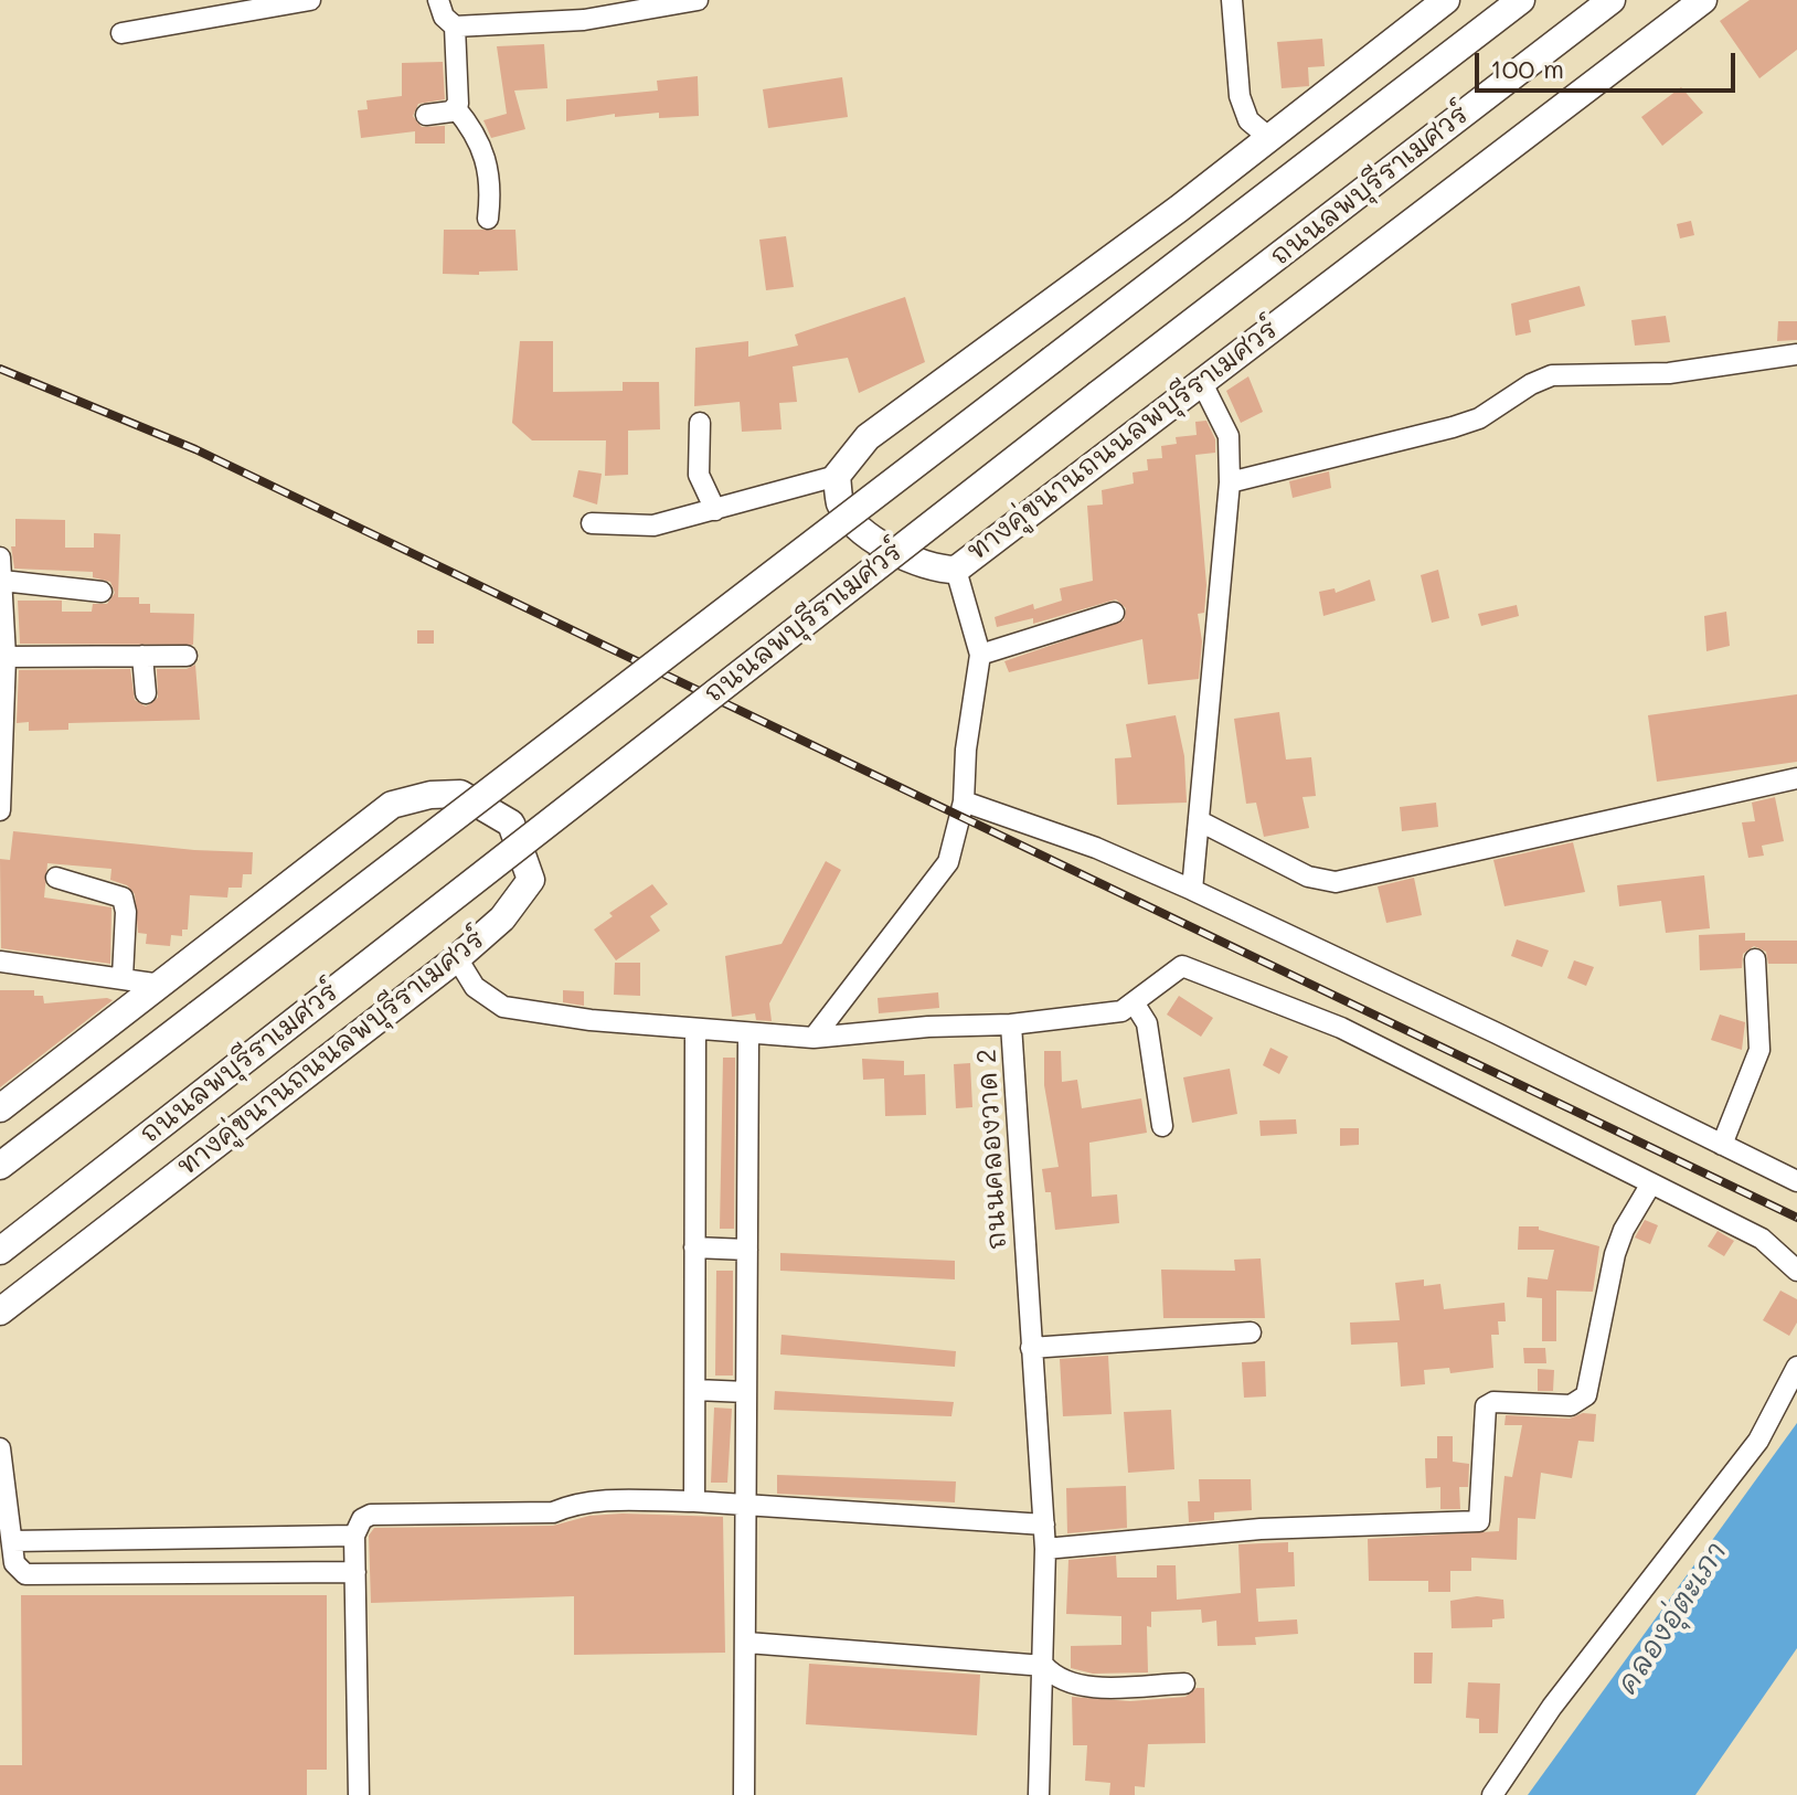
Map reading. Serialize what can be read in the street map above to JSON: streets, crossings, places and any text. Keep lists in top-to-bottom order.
{
  "streets": {
    "main road": ["ถนนลพบุรีราเมศวร์", "ทางคู่ขนานถนนลพบุรีราเมศวร์"],
    "street": ["ถนนคลองวาด 2"]
  },
  "crossings": [
    ["ทางคู่ขนานถนนลพบุรีราเมศวร์", "ถนนคลองวาด 2"]
  ],
  "water": ["คลองอุ่ตะเภา"],
  "scale_bar": "100 m"
}
